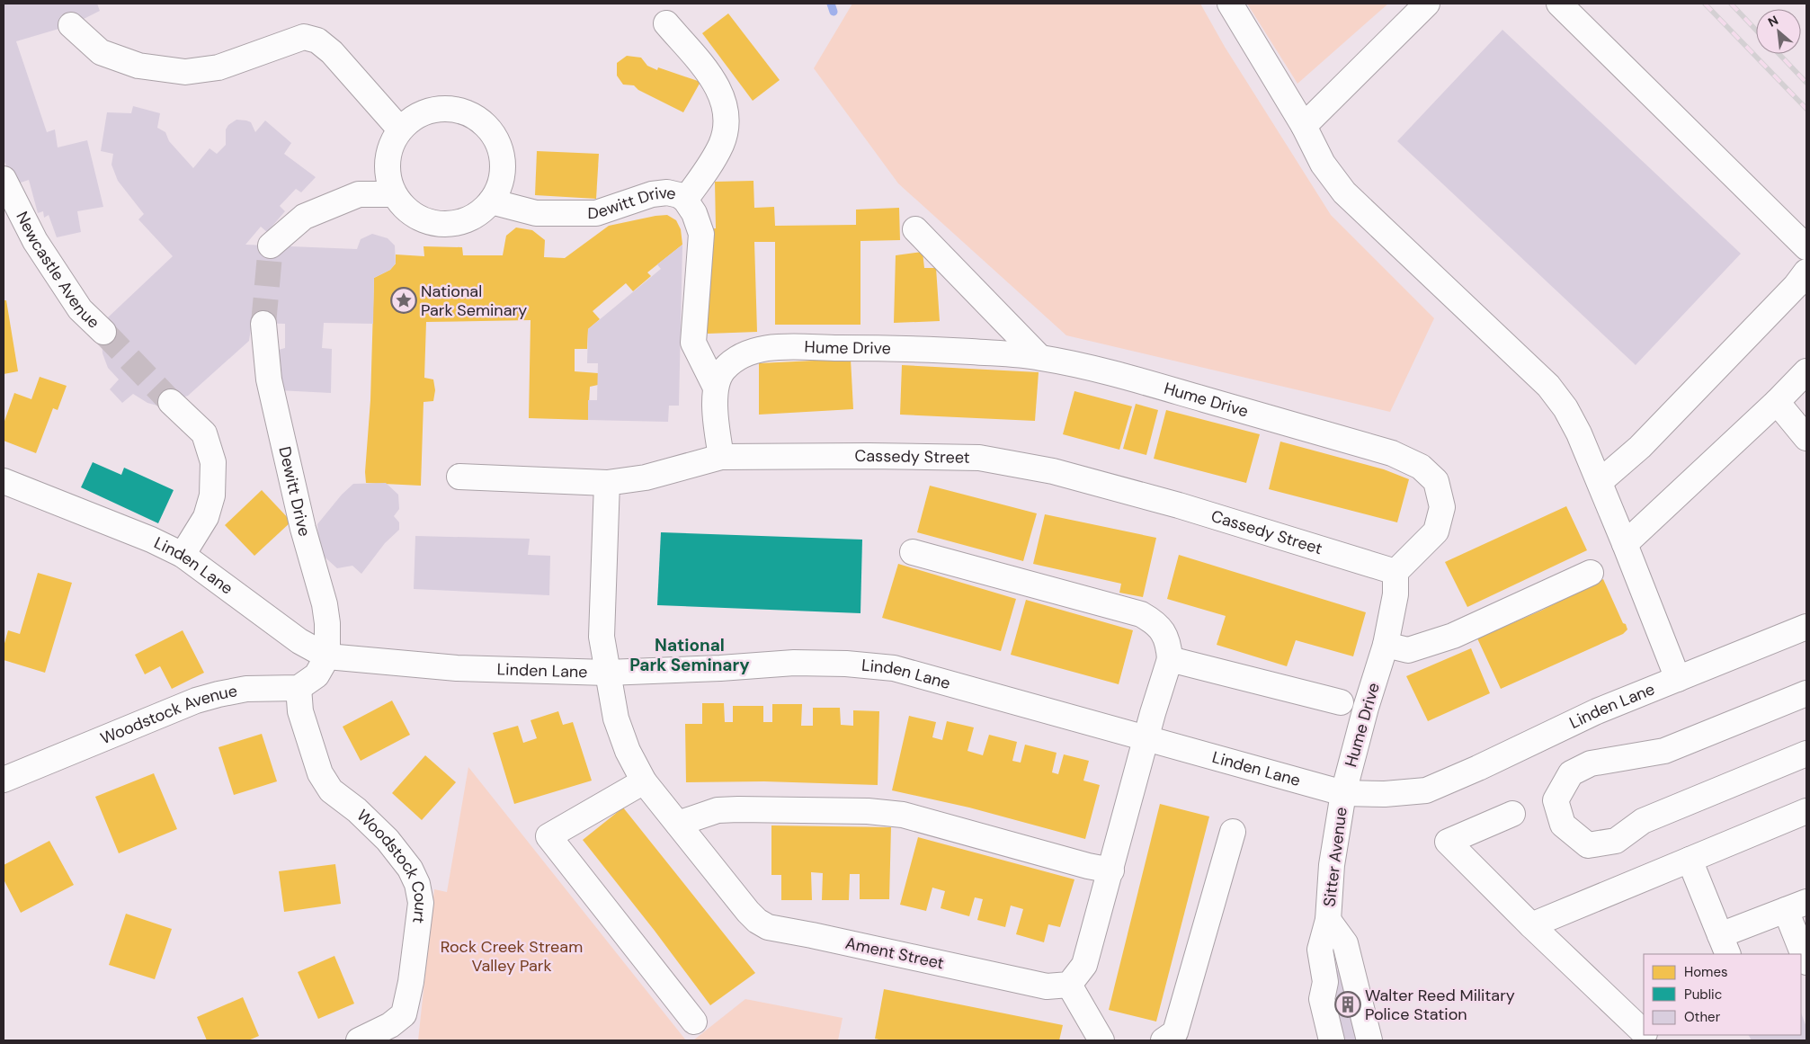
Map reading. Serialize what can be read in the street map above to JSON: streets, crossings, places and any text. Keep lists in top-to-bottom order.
{
  "streets": {
    "street": [
      "Dewitt Drive",
      "Newcastle Avenue",
      "Hume Drive",
      "Cassedy Street",
      "Linden Lane",
      "Woodstock Avenue",
      "Sitter Avenue",
      "Woodstock Court",
      "Ament Street"
    ]
  },
  "crossings": [
    ["Dewitt Drive", "Hume Drive"],
    ["Dewitt Drive", "Linden Lane"],
    ["Hume Drive", "Cassedy Street"],
    ["Hume Drive", "Linden Lane"],
    ["Hume Drive", "Sitter Avenue"],
    ["Linden Lane", "Sitter Avenue"],
    ["Linden Lane", "Ament Street"],
    ["Woodstock Avenue", "Woodstock Court"]
  ],
  "districts": ["National Park Seminary"],
  "parks": ["Rock Creek Stream Valley Park"],
  "places": {
    "place": ["National Park Seminary"],
    "building": ["Walter Reed Military Police Station"]
  },
  "legend": ["Homes", "Public", "Other"],
  "north": "top left"
}
